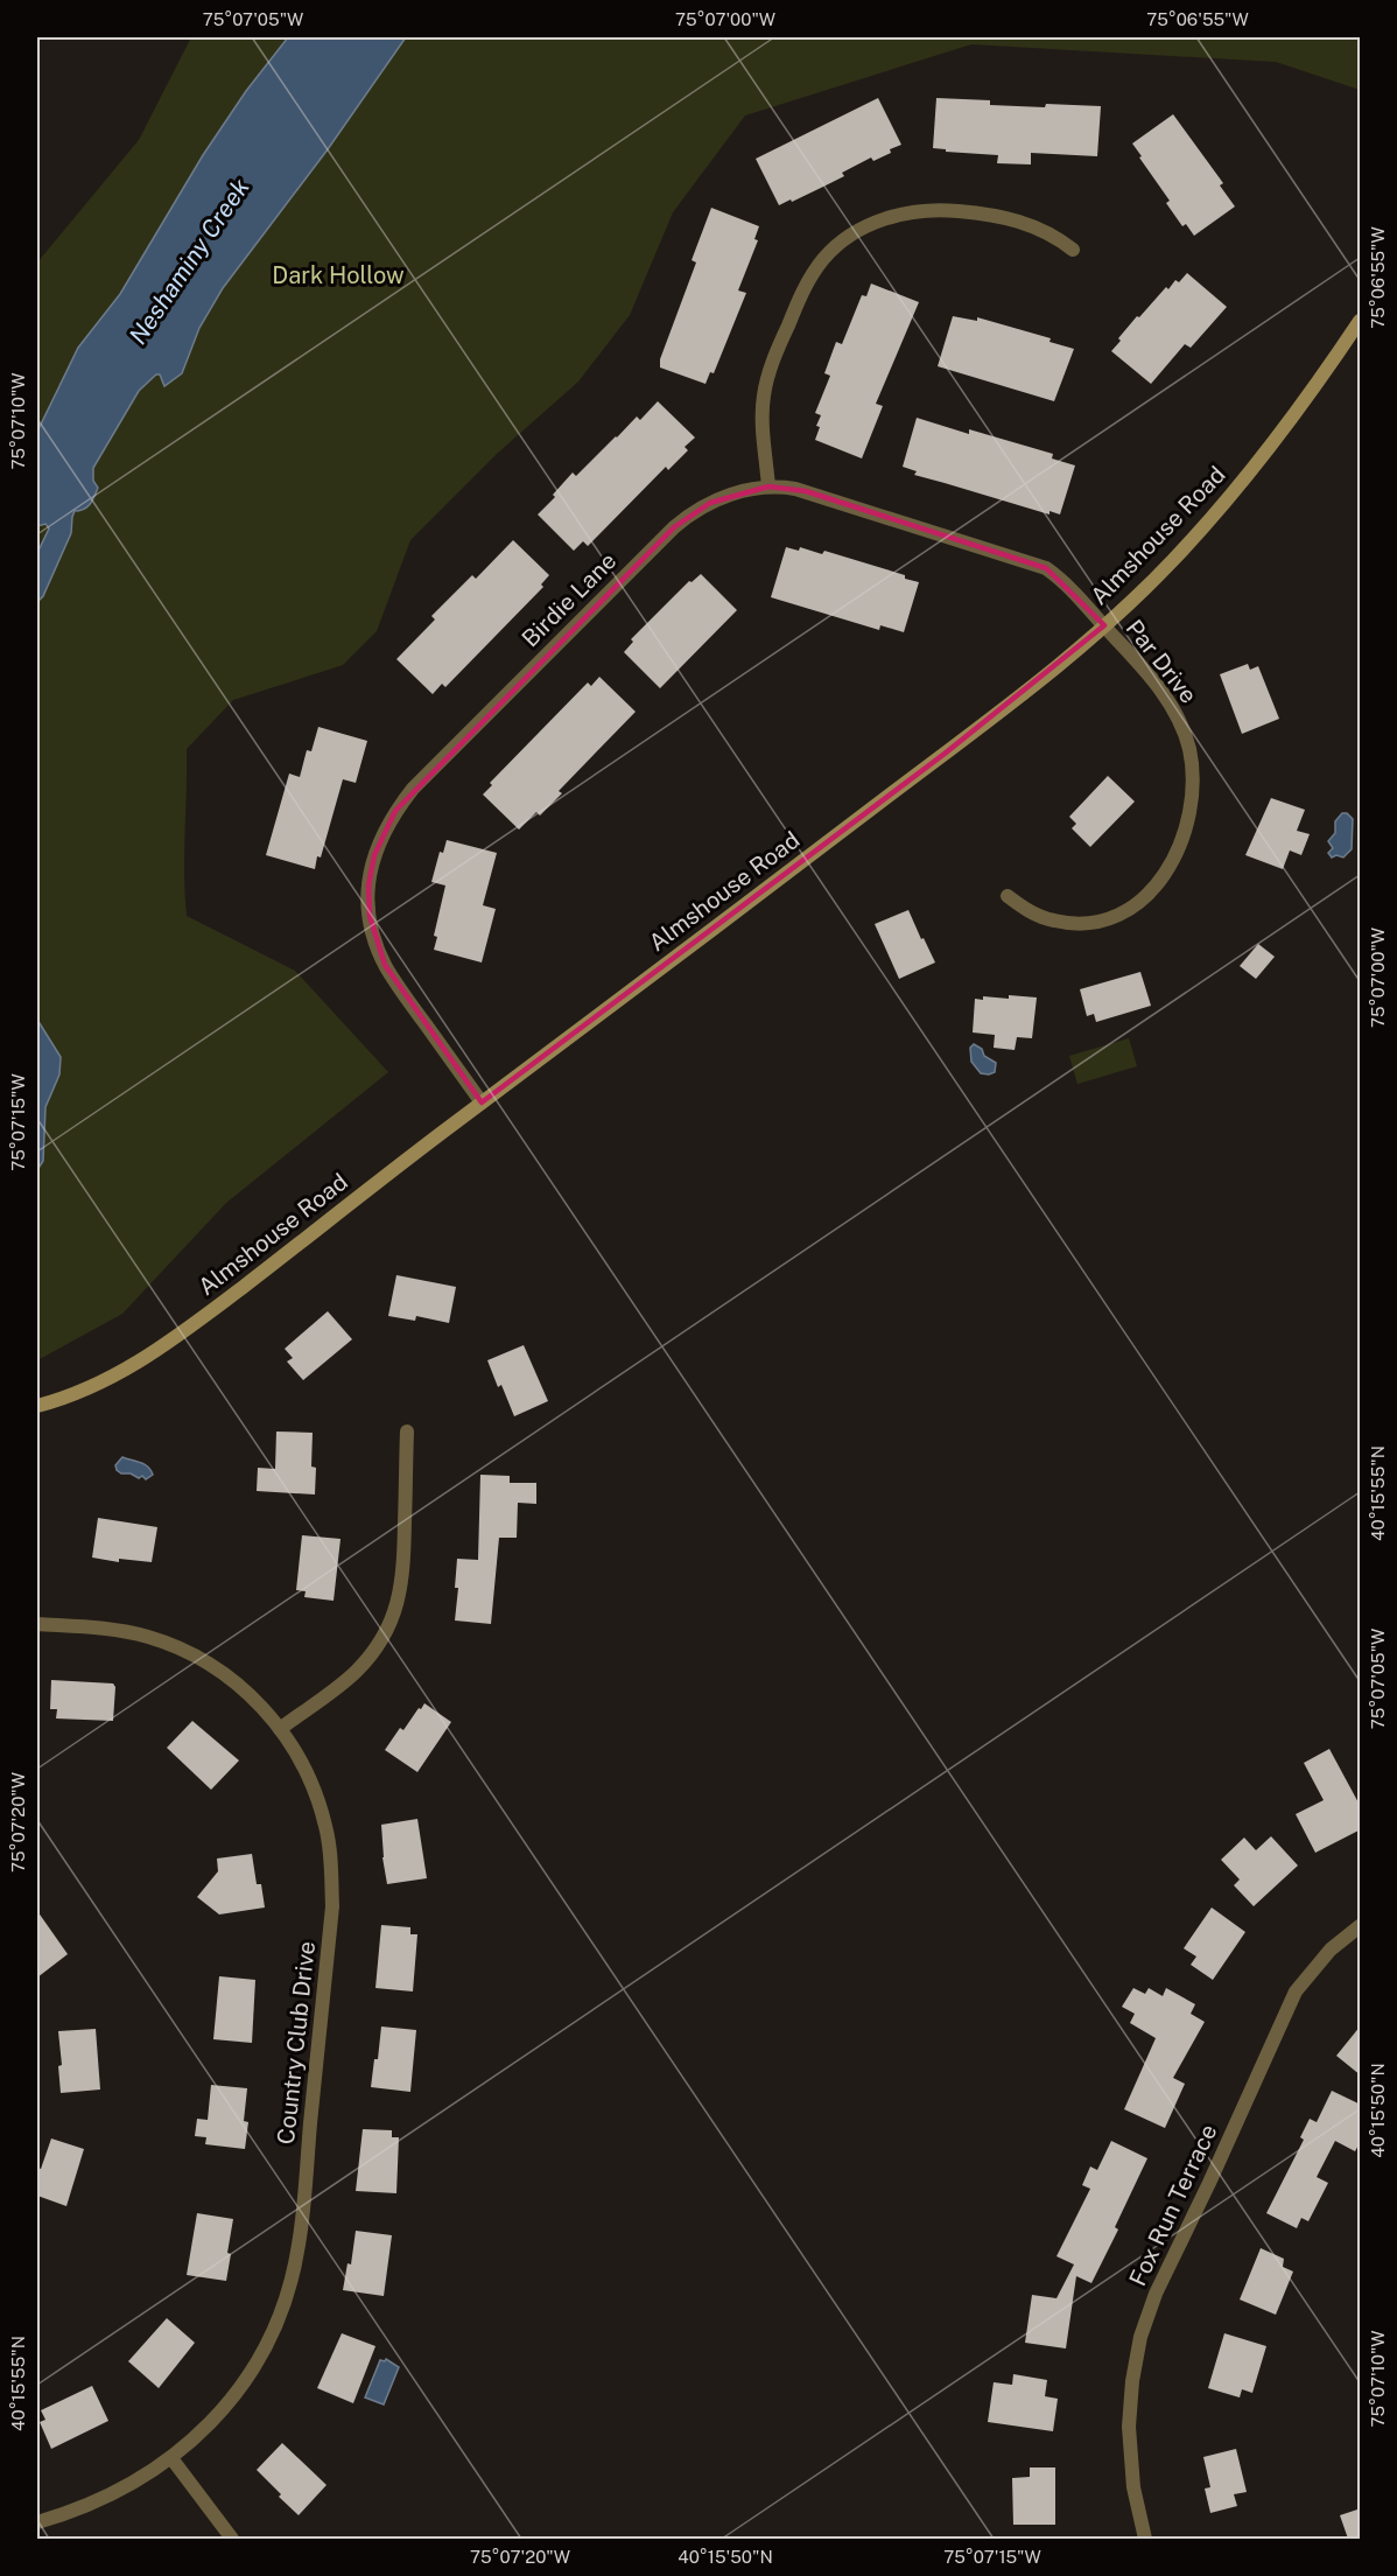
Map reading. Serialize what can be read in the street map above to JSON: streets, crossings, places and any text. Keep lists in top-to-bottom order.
{
  "streets": {
    "main road": ["Almshouse Road"],
    "street": [
      "Birdie Lane",
      "Par Drive",
      "Country Club Drive",
      "Fox Run Terrace"
    ]
  },
  "crossings": [
    ["Almshouse Road", "Birdie Lane"],
    ["Almshouse Road", "Par Drive"],
    ["Birdie Lane", "Par Drive"]
  ],
  "water": ["Neshaminy Creek"],
  "parks": ["Dark Hollow"],
  "coordinates": [
    "75°07'05\"W",
    "75°07'00\"W",
    "75°06'55\"W",
    "75°07'10\"W",
    "75°07'15\"W",
    "40°15'55\"N",
    "75°07'20\"W",
    "40°15'50\"N"
  ]
}
